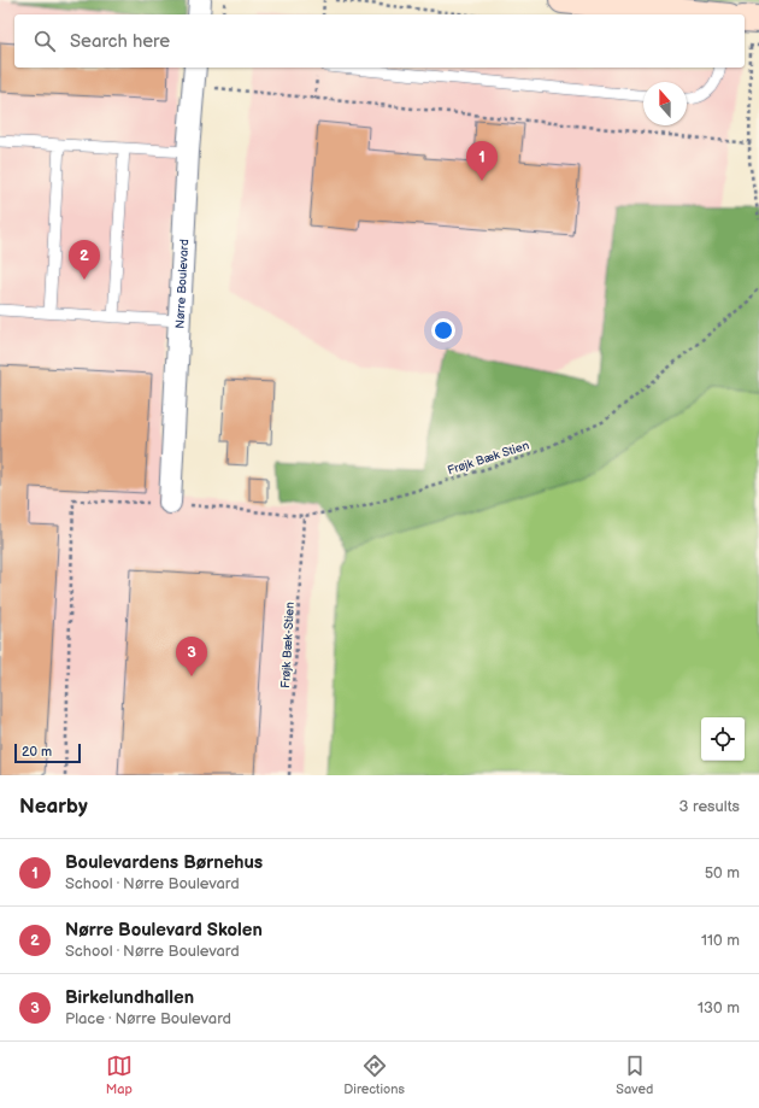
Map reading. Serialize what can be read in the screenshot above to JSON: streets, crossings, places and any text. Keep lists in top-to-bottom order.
{
  "streets": {
    "street": ["Nørre Boulevard"],
    "path": ["Frøjk Bæk Stien", "Frøjk Bæk-Stien"]
  },
  "crossings": [
    ["Nørre Boulevard", "Frøjk Bæk Stien"],
    ["Frøjk Bæk Stien", "Frøjk Bæk-Stien"]
  ],
  "scale_bar": "20 m",
  "north": "top",
  "page": {
    "search": "Search here",
    "pins": ["1", "2", "3"],
    "scale": "20 m",
    "heading": ["Nearby", "3 results"],
    "list": [
      {
        "mark": "1",
        "name": "Boulevardens Børnehus",
        "note": "School · Nørre Boulevard",
        "value": "50 m"
      },
      {
        "mark": "2",
        "name": "Nørre Boulevard Skolen",
        "note": "School · Nørre Boulevard",
        "value": "110 m"
      },
      {
        "mark": "3",
        "name": "Birkelundhallen",
        "note": "Place · Nørre Boulevard",
        "value": "130 m"
      }
    ],
    "nav": ["Map", "Directions", "Saved"]
  }
}
